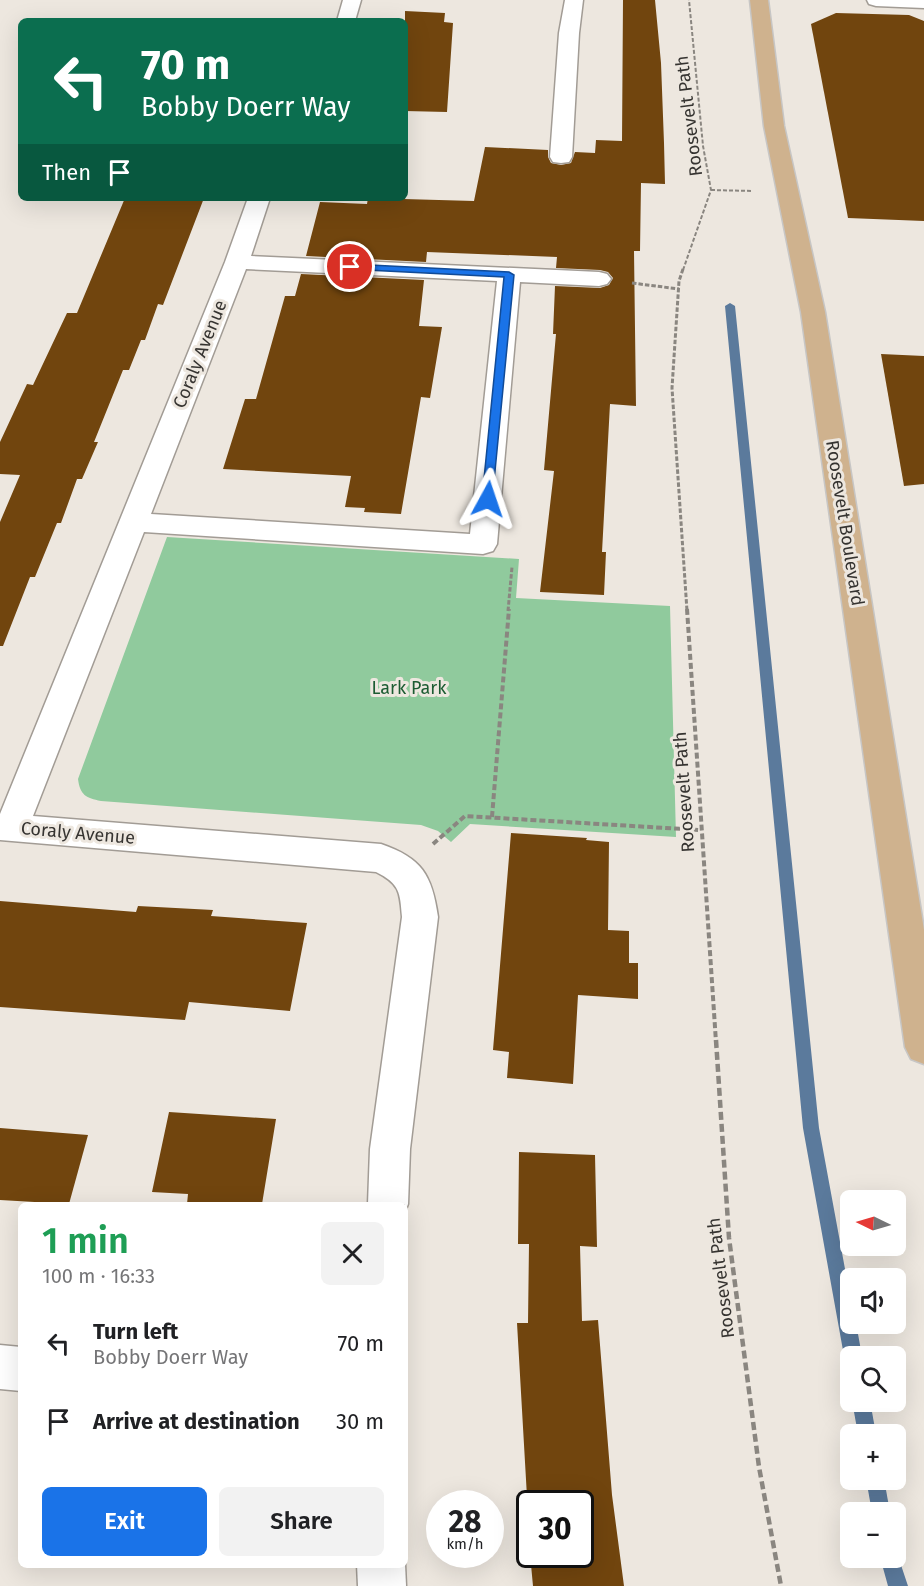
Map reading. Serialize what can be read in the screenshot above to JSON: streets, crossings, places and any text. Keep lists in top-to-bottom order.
{
  "streets": {
    "main road": ["Roosevelt Boulevard"],
    "street": ["Coraly Avenue"],
    "path": ["Roosevelt Path"]
  },
  "parks": ["Lark Park"],
  "north": "left",
  "page": {
    "turn": ["70 m", "Bobby Doerr Way"],
    "then": "Then",
    "map_buttons": ["+", "−"],
    "heading": ["1 min", "100 m · 16:33"],
    "list": [
      {
        "name": "Turn left",
        "note": "Bobby Doerr Way",
        "value": "70 m"
      },
      {
        "name": "Arrive at destination",
        "value": "30 m"
      }
    ],
    "buttons": ["Exit", "Share"],
    "speed": "28 km/h",
    "limit": "30"
  }
}
